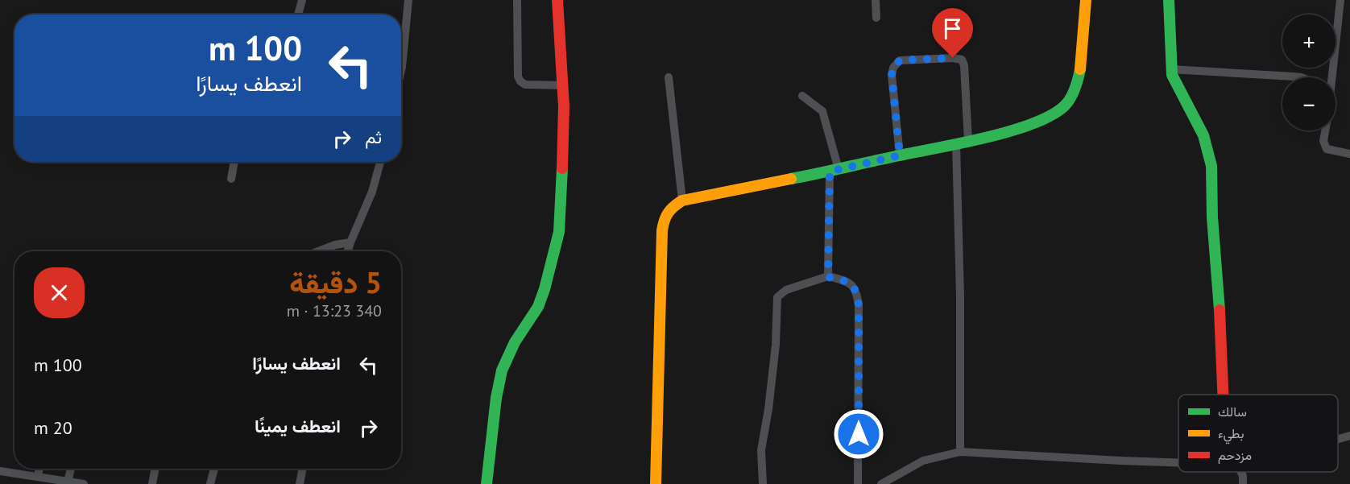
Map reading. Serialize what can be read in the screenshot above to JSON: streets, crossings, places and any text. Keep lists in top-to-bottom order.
{
  "legend": ["سالك", "بطيء", "مزدحم"],
  "page": {
    "map_buttons": ["+", "−"],
    "turn": ["100 m", "انعطف يسارًا"],
    "then": "ثم",
    "heading": ["5 دقيقة", "340 m · 13:23"],
    "list": [
      {
        "name": "انعطف يسارًا",
        "value": "100 m"
      },
      {
        "name": "انعطف يمينًا",
        "value": "20 m"
      }
    ]
  }
}
